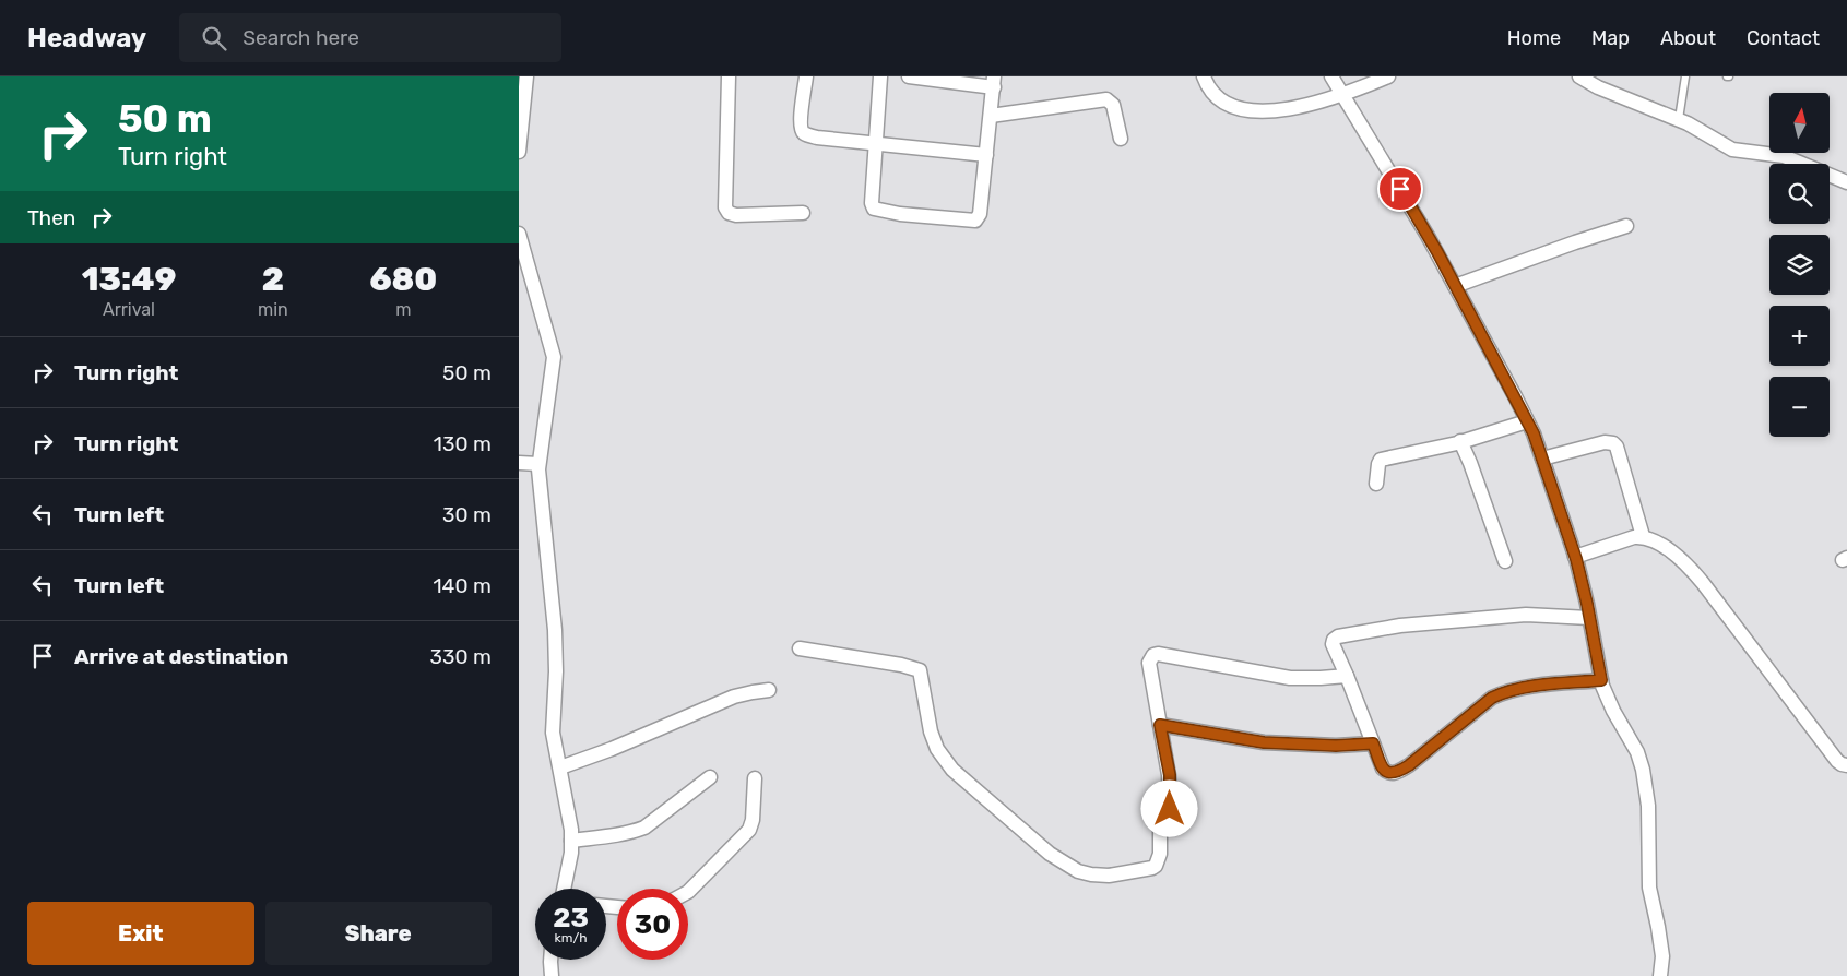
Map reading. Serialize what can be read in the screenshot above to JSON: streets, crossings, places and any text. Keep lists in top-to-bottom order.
{
  "north": "top",
  "page": {
    "header": "Headway",
    "search": "Search here",
    "nav": [
      "Home",
      "Map",
      "About",
      "Contact"
    ],
    "turn": ["50 m", "Turn right"],
    "map_buttons": ["+", "−"],
    "then": "Then",
    "eta": [
      "13:49",
      "Arrival",
      "2",
      "min",
      "680",
      "m"
    ],
    "list": [
      {
        "name": "Turn right",
        "value": "50 m"
      },
      {
        "name": "Turn right",
        "value": "130 m"
      },
      {
        "name": "Turn left",
        "value": "30 m"
      },
      {
        "name": "Turn left",
        "value": "140 m"
      },
      {
        "name": "Arrive at destination",
        "value": "330 m"
      }
    ],
    "speed": "23 km/h",
    "limit": "30",
    "buttons": ["Exit", "Share"]
  }
}
